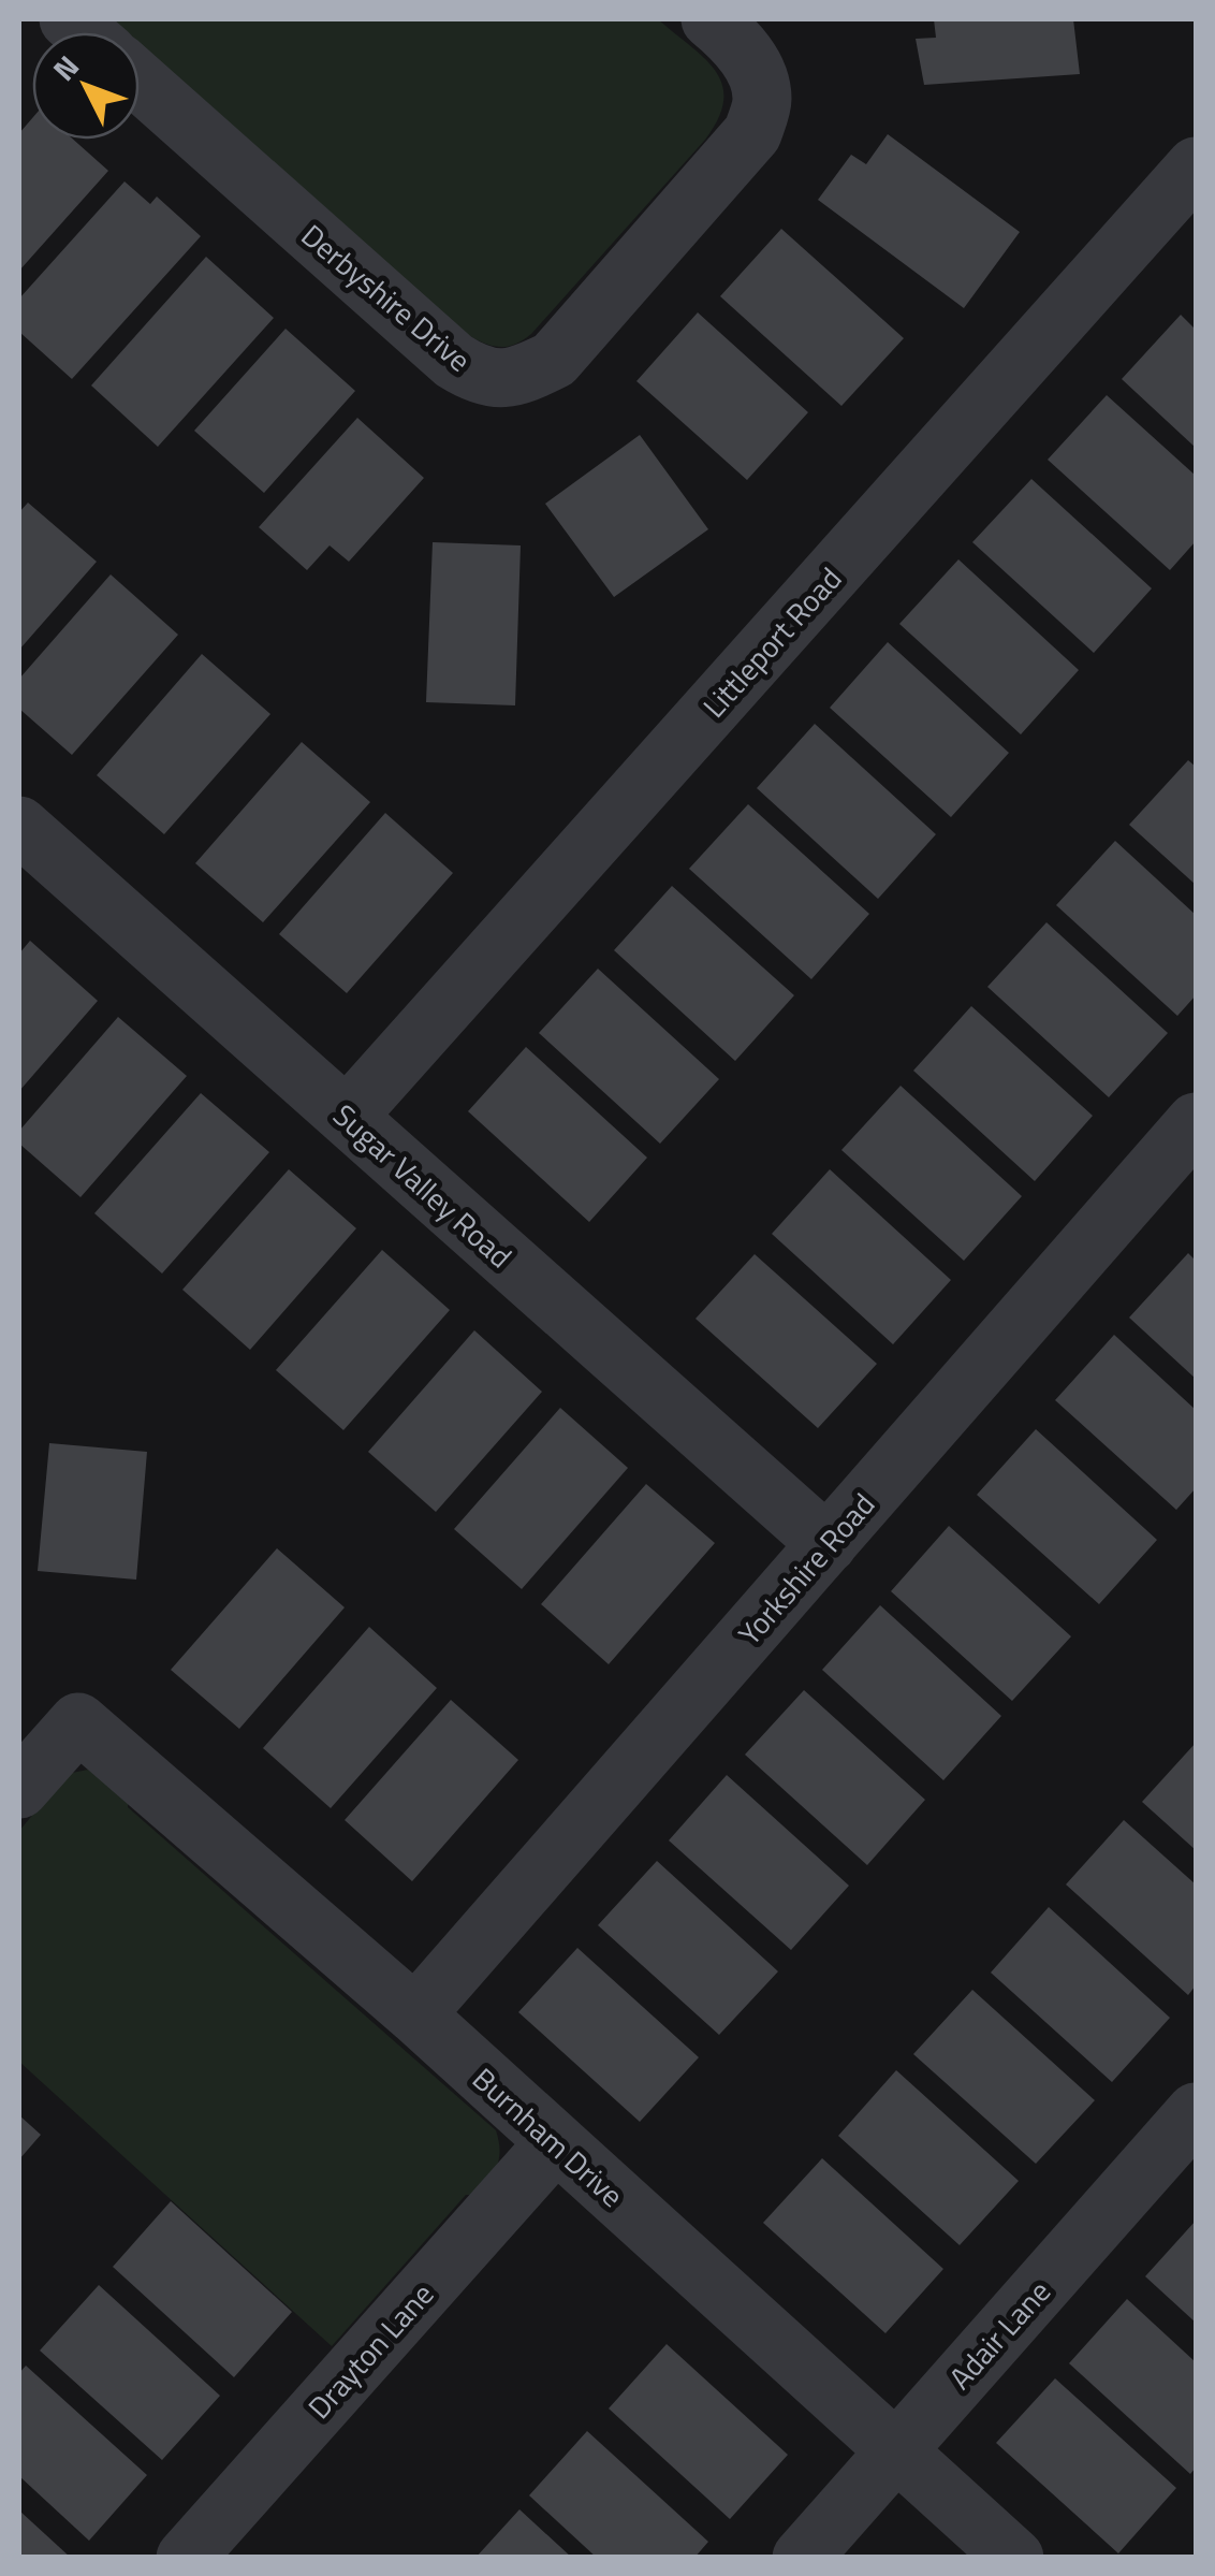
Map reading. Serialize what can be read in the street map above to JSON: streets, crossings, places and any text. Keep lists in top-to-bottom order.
{
  "streets": {
    "street": [
      "Derbyshire Drive",
      "Littleport Road",
      "Sugar Valley Road",
      "Yorkshire Road",
      "Burnham Drive",
      "Adair Lane",
      "Drayton Lane"
    ]
  },
  "crossings": [
    ["Littleport Road", "Sugar Valley Road"],
    ["Sugar Valley Road", "Yorkshire Road"],
    ["Yorkshire Road", "Burnham Drive"],
    ["Burnham Drive", "Adair Lane"],
    ["Burnham Drive", "Drayton Lane"]
  ],
  "north": "top left"
}
